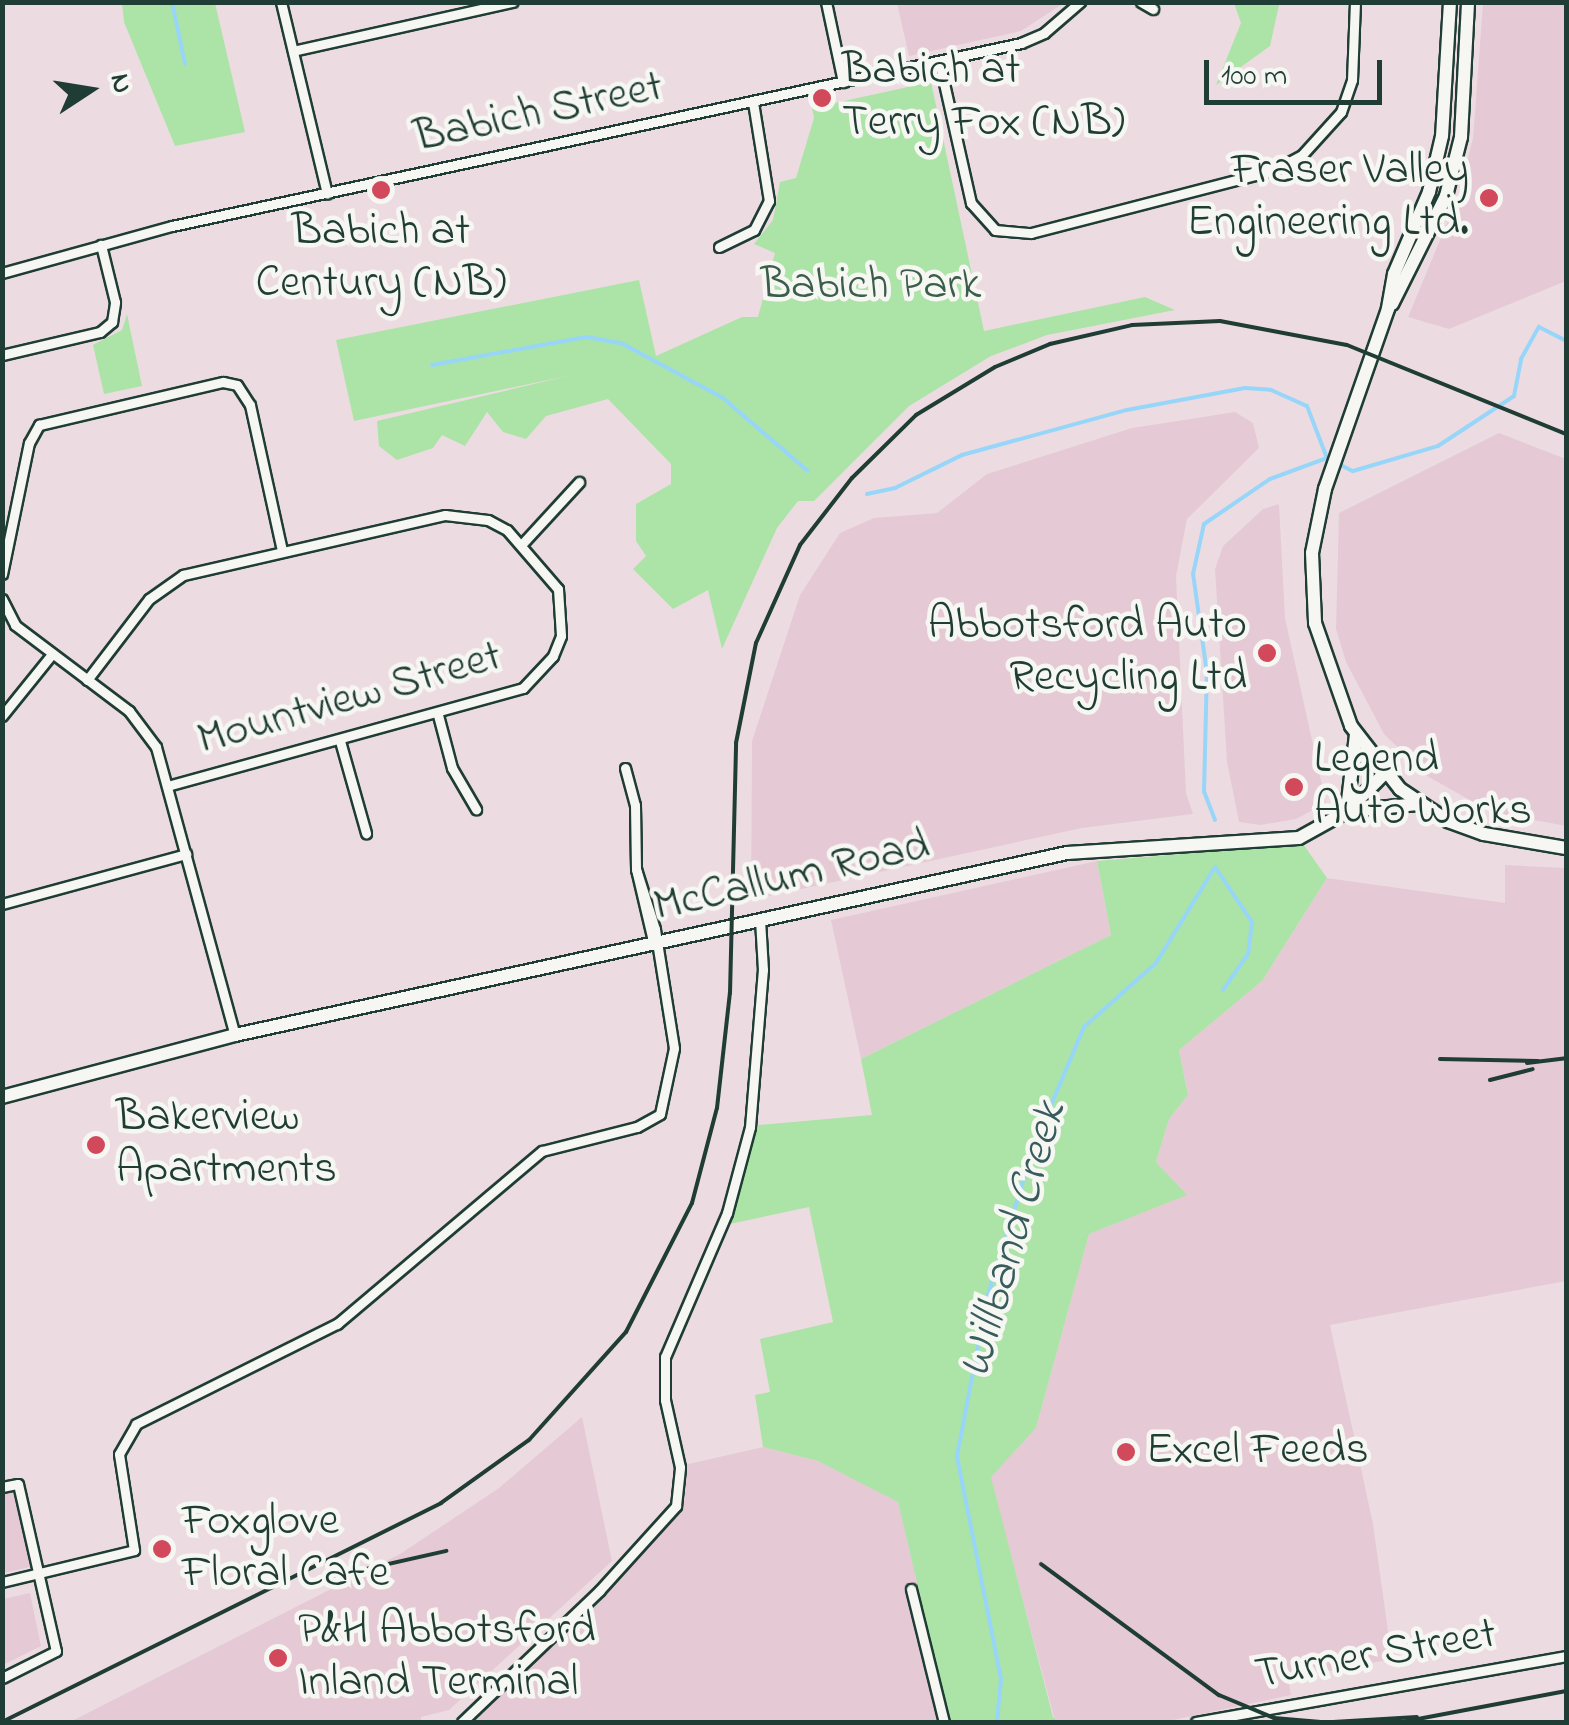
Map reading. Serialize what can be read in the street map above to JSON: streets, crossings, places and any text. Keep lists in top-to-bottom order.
{
  "streets": {
    "street": [
      "Babich Street",
      "Mountview Street",
      "McCallum Road",
      "Turner Street"
    ]
  },
  "water": ["Willband Creek"],
  "parks": ["Babich Park"],
  "places": [
    "Babich at Terry Fox (NB)",
    "Babich at Century (NB)",
    "Fraser Valley Engineering Ltd.",
    "Abbotsford Auto Recycling Ltd",
    "Legend Auto Works",
    "Bakerview Apartments",
    "Excel Feeds",
    "Foxglove Floral Cafe",
    "P&H Abbotsford Inland Terminal"
  ],
  "scale_bar": "100 m",
  "north": "right"
}
